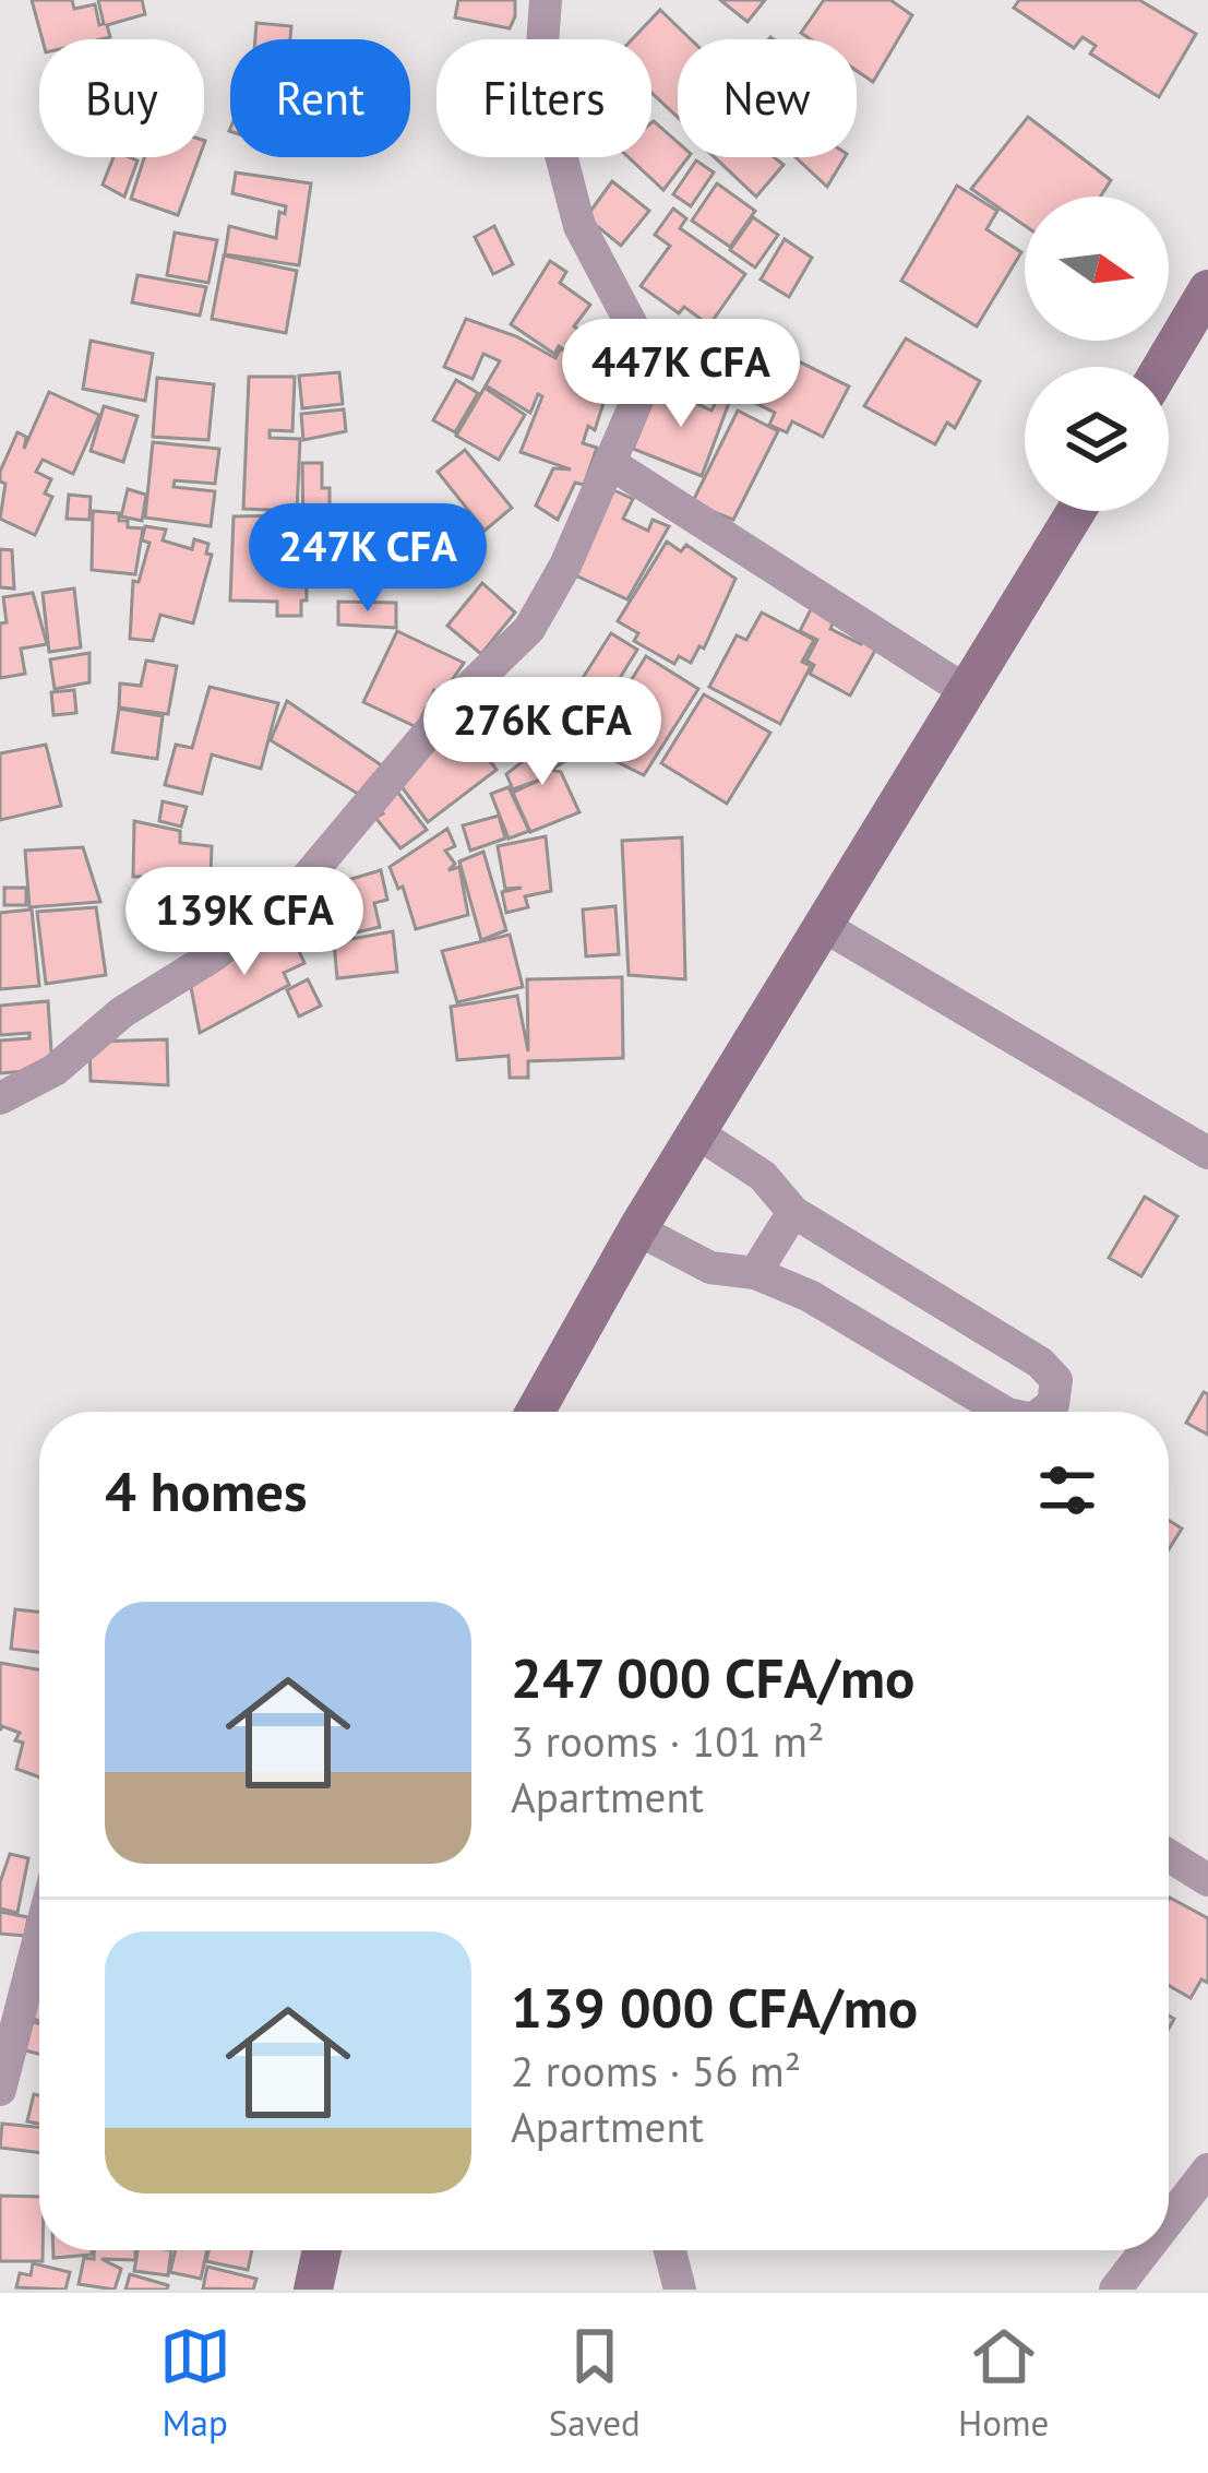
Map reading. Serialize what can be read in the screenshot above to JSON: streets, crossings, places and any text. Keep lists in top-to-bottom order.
{
  "north": "right",
  "page": {
    "chip": [
      "Buy",
      "Rent",
      "Filters",
      "New"
    ],
    "price": [
      "447K CFA",
      "247K CFA",
      "276K CFA",
      "139K CFA"
    ],
    "heading": "4 homes",
    "list": [
      {
        "name": "247 000 CFA/mo",
        "note": "3 rooms · 101 m² · Apartment"
      },
      {
        "name": "139 000 CFA/mo",
        "note": "2 rooms · 56 m² · Apartment"
      }
    ],
    "tabs": ["Map", "Saved", "Home"]
  }
}
